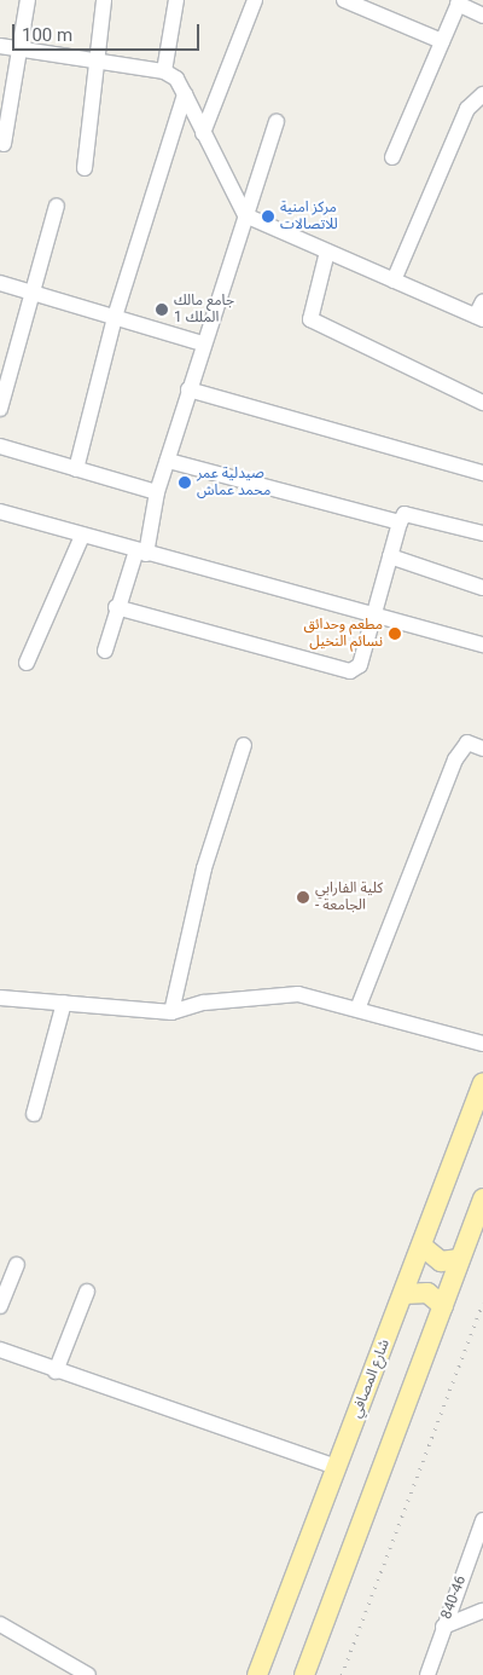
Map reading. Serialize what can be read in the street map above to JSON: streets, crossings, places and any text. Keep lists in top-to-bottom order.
{
  "streets": {
    "main road": ["شارع المصافي"],
    "street": ["840-46"]
  },
  "places": [
    "مركز امنية للاتصالات",
    "جامع مالك الملك 1",
    "صيدلية عمر محمد عماش",
    "مطعم وحدائق نسائم النخيل",
    "كلية الفارابي - الجامعة"
  ],
  "scale_bar": "100 m"
}
